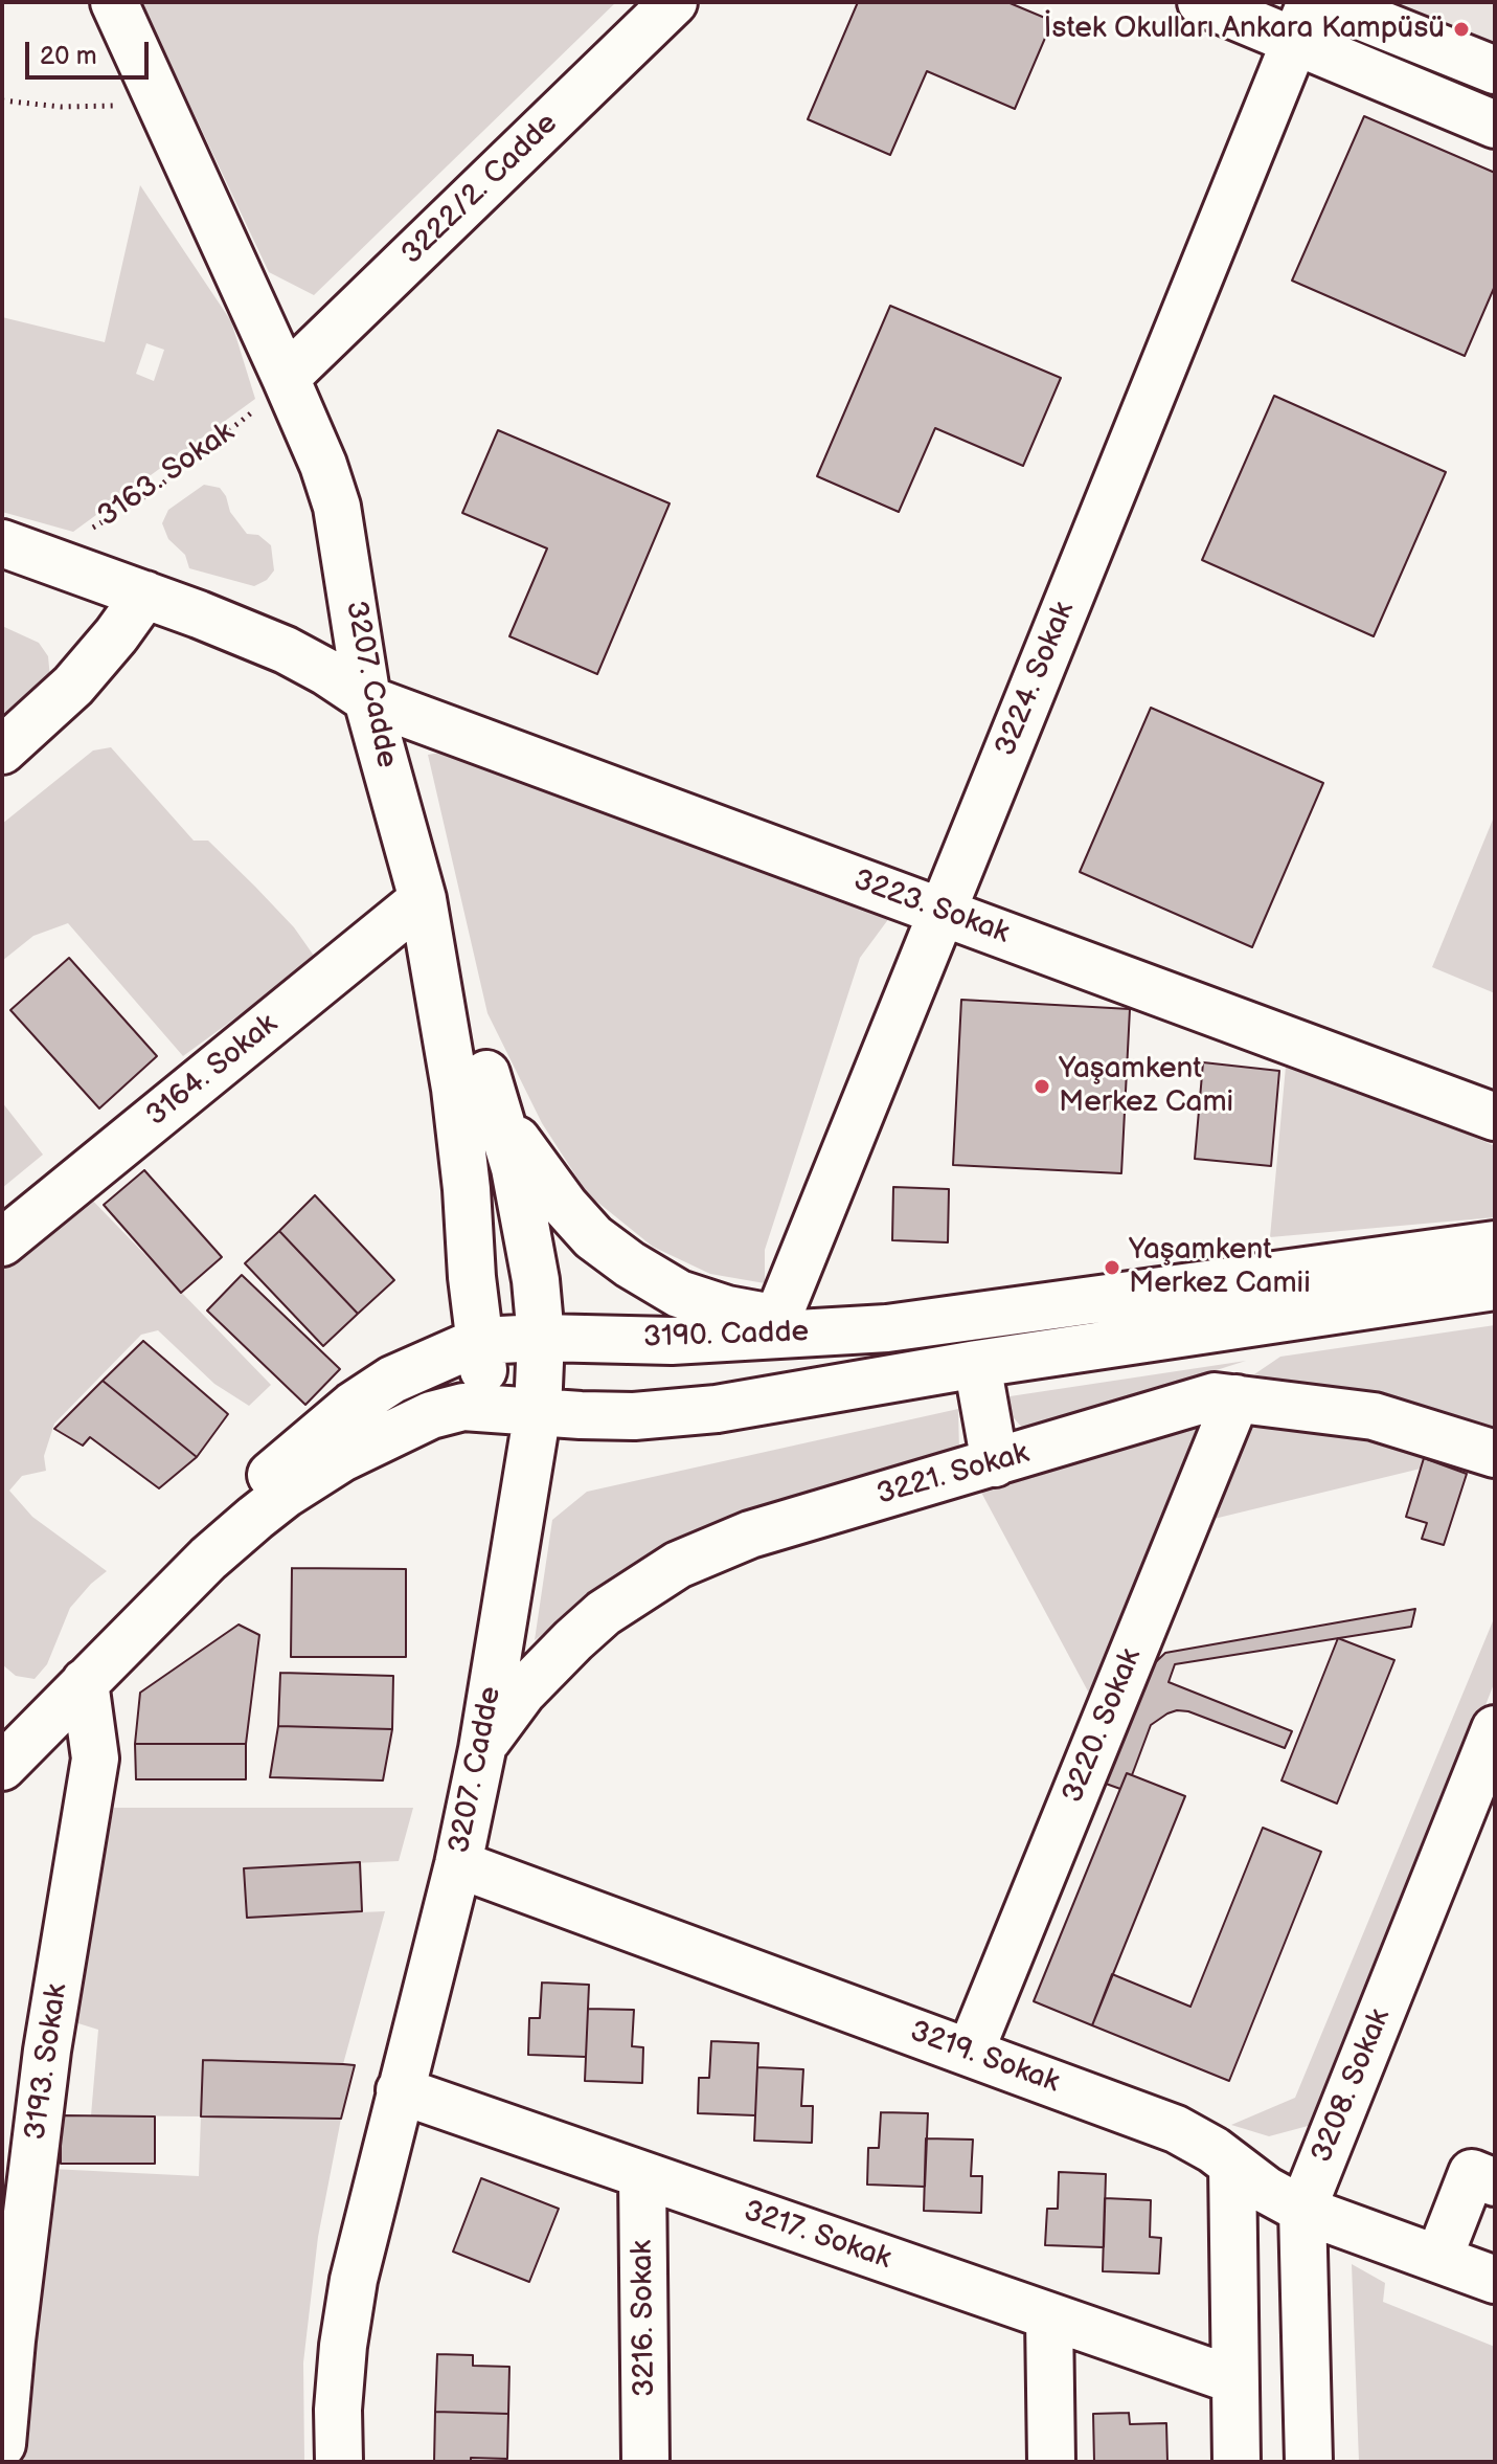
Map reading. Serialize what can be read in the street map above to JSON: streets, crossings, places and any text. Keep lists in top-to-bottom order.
{
  "streets": {
    "street": [
      "3222/2. Cadde",
      "3224. Sokak",
      "3207. Cadde",
      "3223. Sokak",
      "3164. Sokak",
      "3190. Cadde",
      "3221. Sokak",
      "3220. Sokak",
      "3219. Sokak",
      "3193. Sokak",
      "3208. Sokak",
      "3217. Sokak",
      "3216. Sokak"
    ],
    "path": ["3163. Sokak"]
  },
  "crossings": [
    ["3222/2. Cadde", "3163. Sokak"],
    ["3222/2. Cadde", "3207. Cadde"],
    ["3163. Sokak", "3207. Cadde"],
    ["3163. Sokak", "3223. Sokak"],
    ["3224. Sokak", "3223. Sokak"],
    ["3207. Cadde", "3223. Sokak"],
    ["3207. Cadde", "3164. Sokak"],
    ["3207. Cadde", "3190. Cadde"],
    ["3207. Cadde", "3221. Sokak"],
    ["3207. Cadde", "3219. Sokak"],
    ["3207. Cadde", "3217. Sokak"],
    ["3190. Cadde", "3193. Sokak"],
    ["3221. Sokak", "3220. Sokak"],
    ["3220. Sokak", "3219. Sokak"],
    ["3219. Sokak", "3208. Sokak"],
    ["3217. Sokak", "3216. Sokak"]
  ],
  "places": ["İstek Okulları Ankara Kampüsü", "Yaşamkent Merkez Cami", "Yaşamkent Merkez Camii"],
  "scale_bar": "20 m"
}
